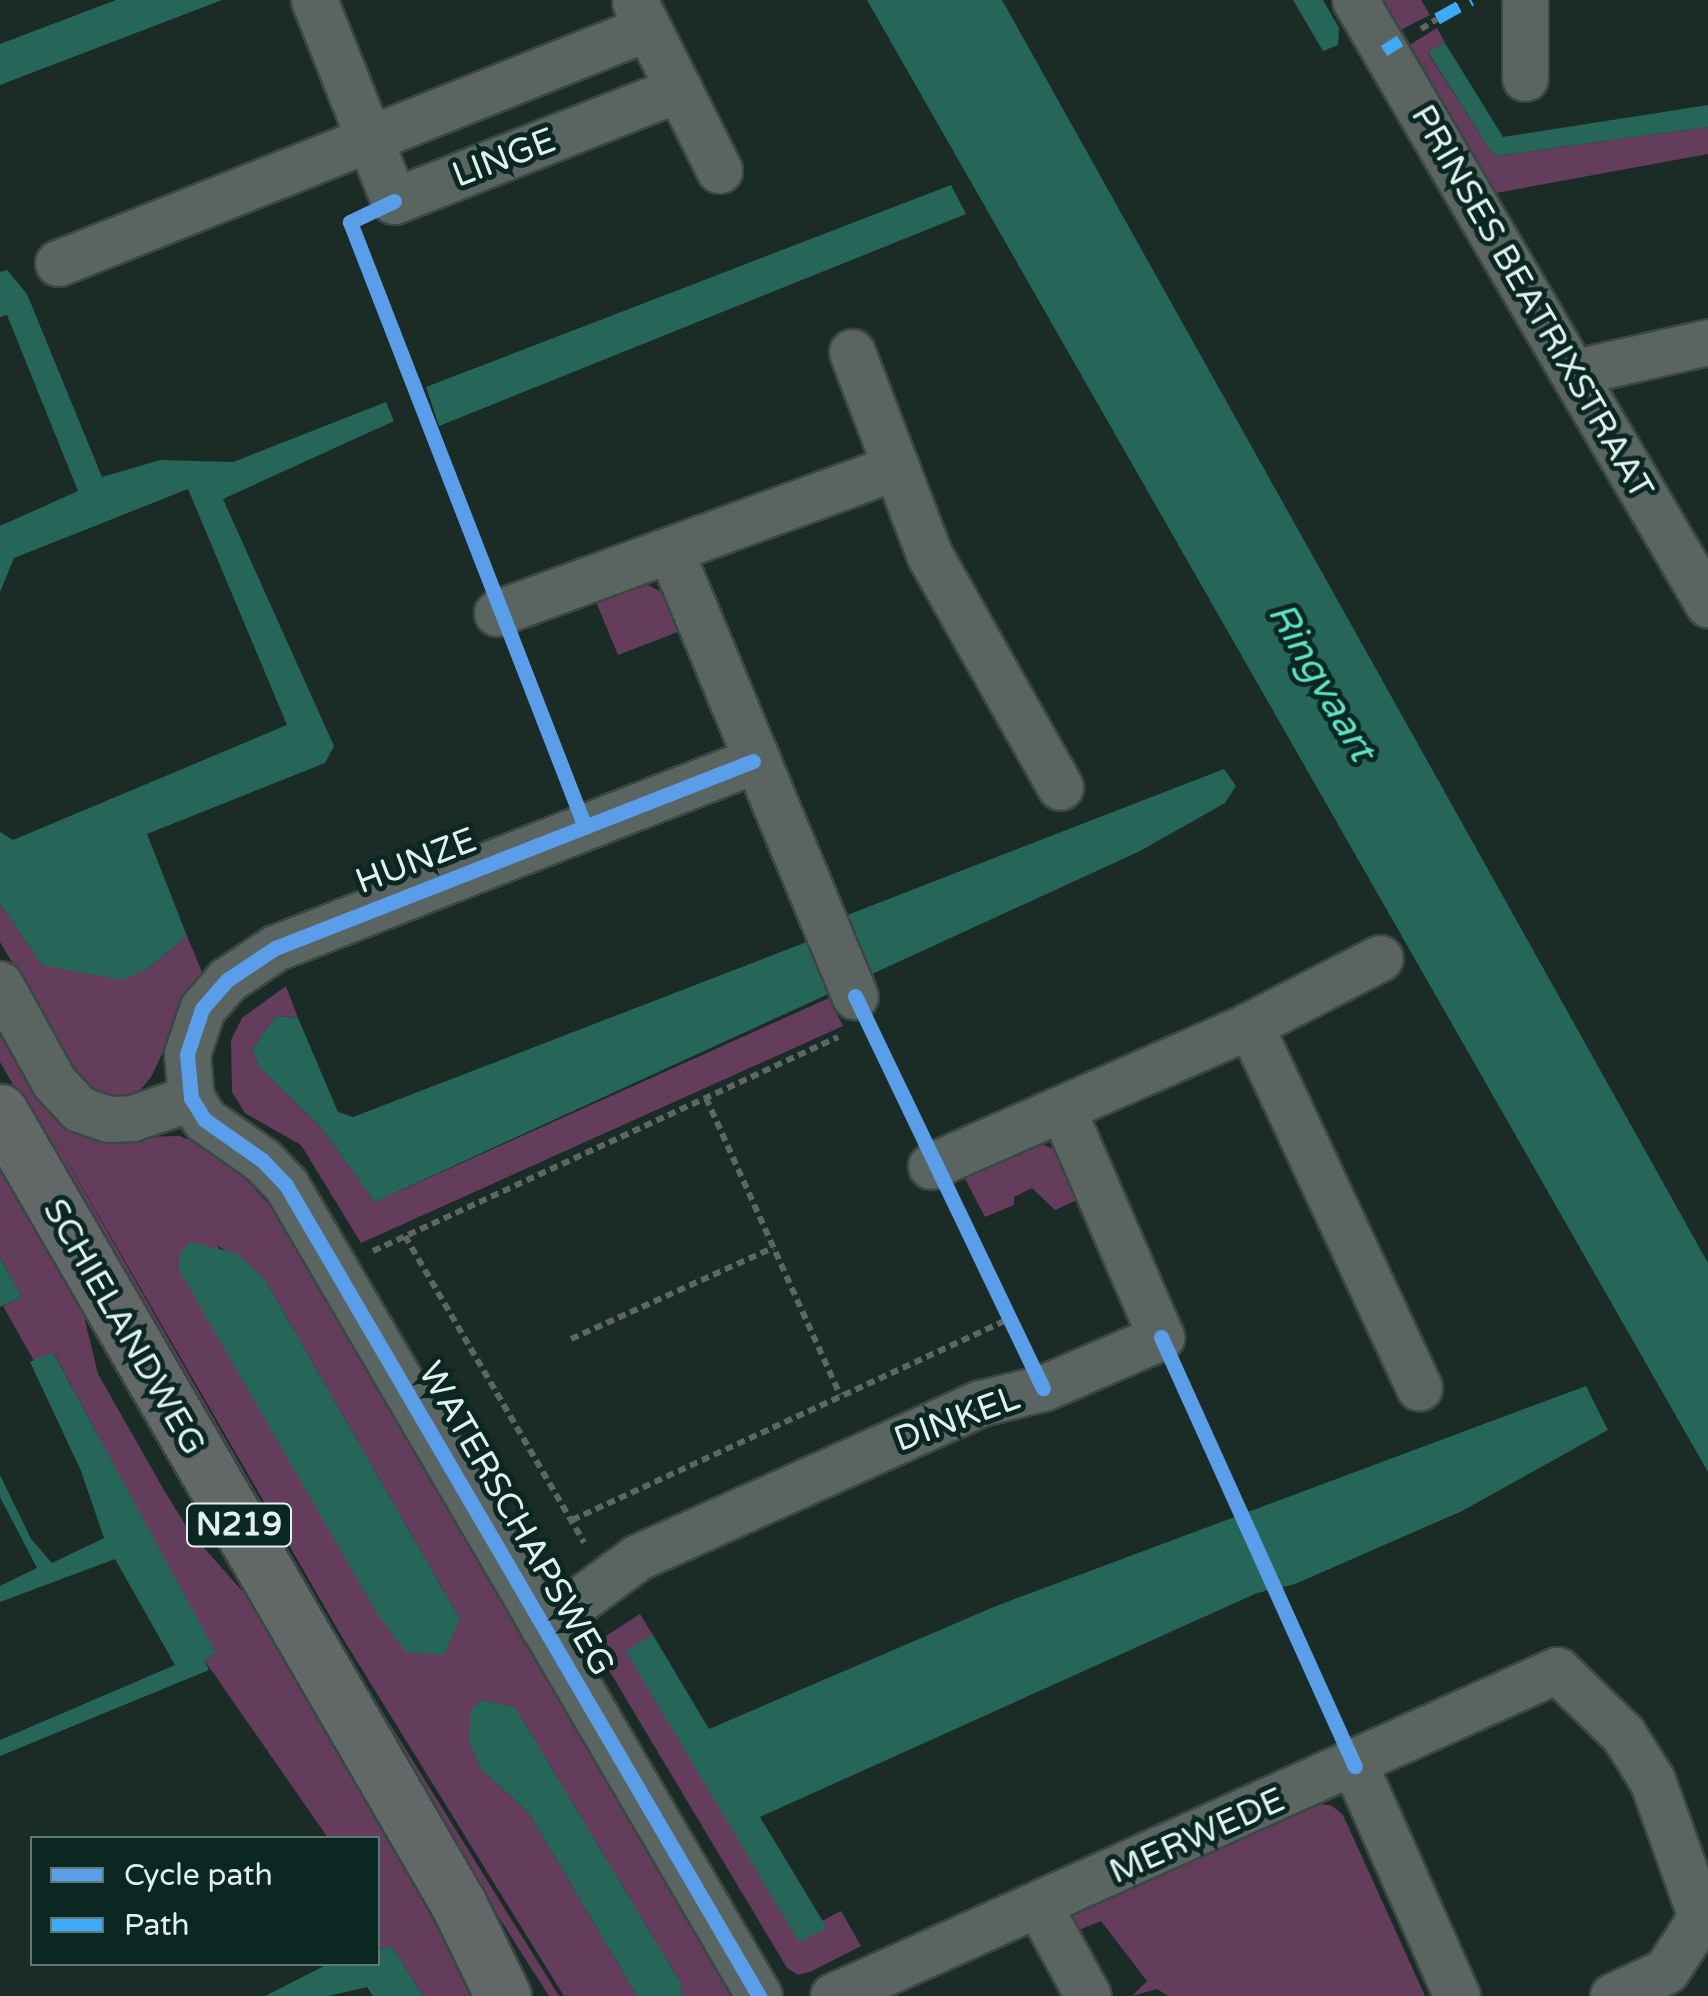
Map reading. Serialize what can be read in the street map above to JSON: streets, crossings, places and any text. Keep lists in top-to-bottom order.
{
  "streets": {
    "main road": ["SCHIELANDWEG", "N219"],
    "street": [
      "LINGE",
      "PRINSES BEATRIXSTRAAT",
      "HUNZE",
      "DINKEL",
      "WATERSCHAPSWEG",
      "MERWEDE"
    ]
  },
  "crossings": [
    ["HUNZE", "WATERSCHAPSWEG"],
    ["DINKEL", "WATERSCHAPSWEG"]
  ],
  "water": ["Ringvaart"],
  "legend": ["Cycle path", "Path"]
}
